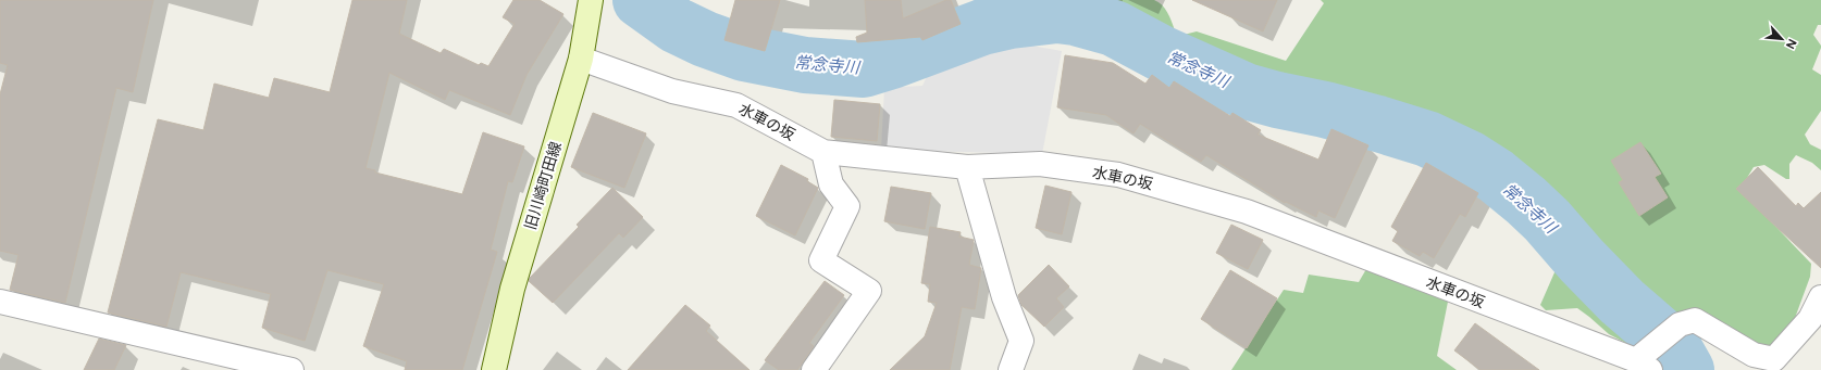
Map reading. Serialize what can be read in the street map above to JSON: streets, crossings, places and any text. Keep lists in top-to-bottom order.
{
  "streets": {
    "main road": ["旧川崎町田線"],
    "street": ["水車の坂"]
  },
  "crossings": [
    ["水車の坂", "旧川崎町田線"]
  ],
  "water": ["常念寺川"],
  "north": "bottom right"
}
